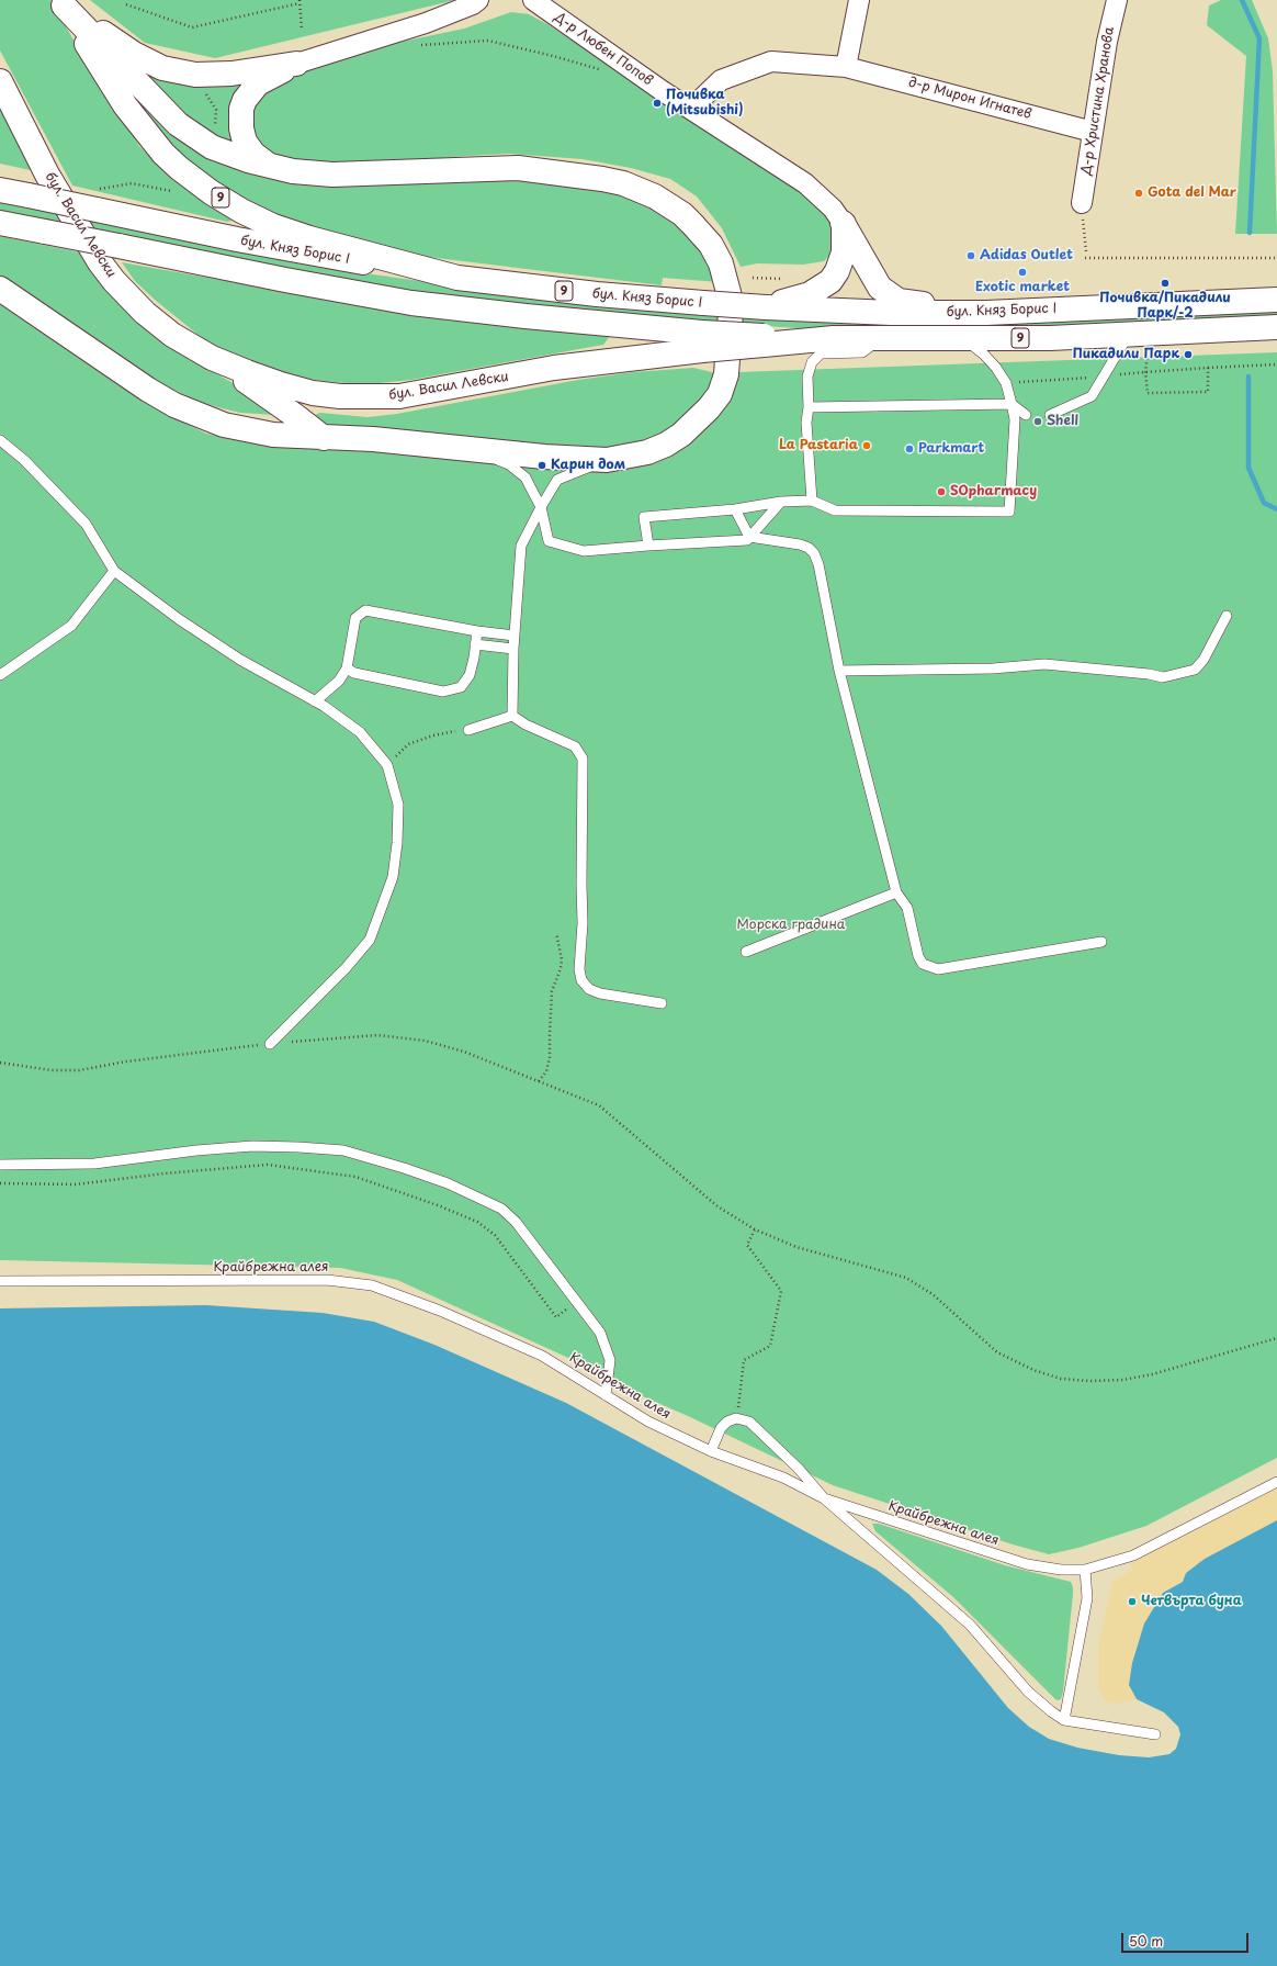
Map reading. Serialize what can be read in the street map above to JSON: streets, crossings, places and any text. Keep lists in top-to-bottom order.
{
  "streets": {
    "main road": ["9", "бул. Васил Левски", "бул. Княз Борис I"],
    "street": ["Д-р Любен Попов", "д-р Мирон Игнатев", "Д-р Христина Хранова"],
    "lane": ["Крайбрежна алея"]
  },
  "crossings": [
    ["Д-р Любен Попов", "д-р Мирон Игнатев"],
    ["д-р Мирон Игнатев", "Д-р Христина Хранова"],
    ["9", "бул. Княз Борис I"],
    ["бул. Васил Левски", "бул. Княз Борис I"]
  ],
  "parks": ["Морска градина"],
  "places": [
    "Почивка (Mitsubishi)",
    "Gota del Mar",
    "Adidas Outlet",
    "Exotic market",
    "Почивка/Пикадили Парк/-2",
    "Пикадили Парк",
    "Shell",
    "La Pastaria",
    "Parkmart",
    "Карин дом",
    "SOpharmacy",
    "Четвърта буна"
  ],
  "scale_bar": "50 m"
}
